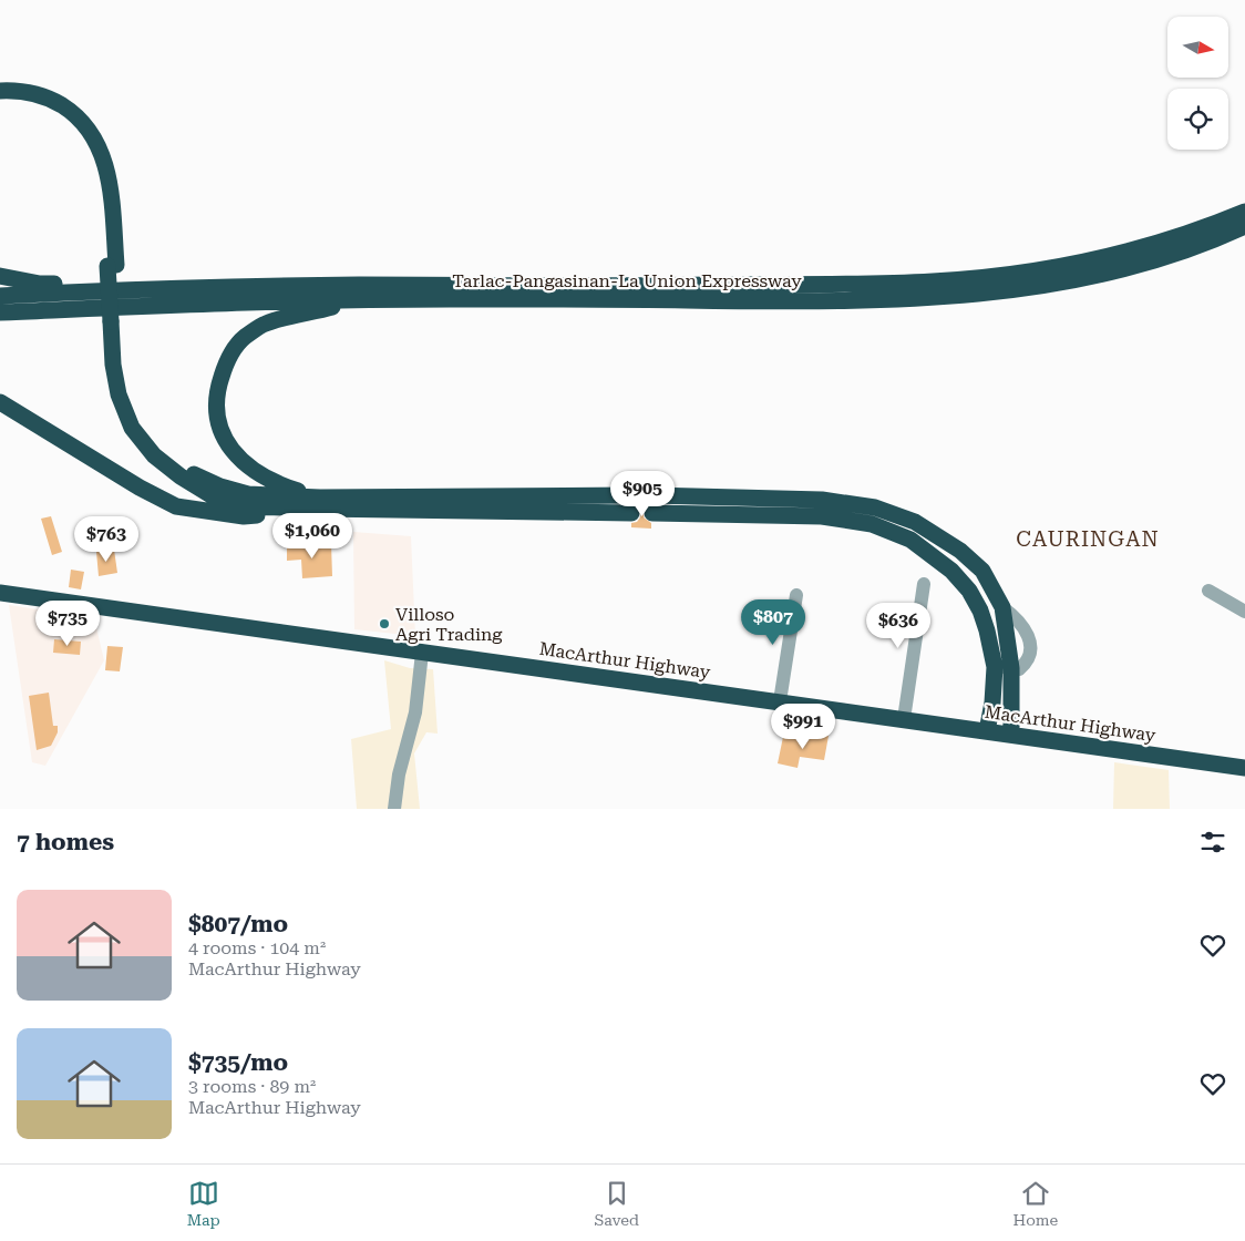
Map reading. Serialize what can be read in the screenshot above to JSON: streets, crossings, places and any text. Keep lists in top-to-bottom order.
{
  "streets": {
    "highway": ["Tarlac-Pangasinan-La Union Expressway", "MacArthur Highway"]
  },
  "districts": ["CAURINGAN"],
  "places": ["Villoso Agri Trading"],
  "north": "right",
  "page": {
    "price": [
      "$905",
      "$1,060",
      "$763",
      "$807",
      "$735",
      "$636",
      "$991"
    ],
    "heading": "7 homes",
    "list": [
      {
        "name": "$807/mo",
        "note": "4 rooms · 104 m² · MacArthur Highway"
      },
      {
        "name": "$735/mo",
        "note": "3 rooms · 89 m² · MacArthur Highway"
      }
    ],
    "tabs": ["Map", "Saved", "Home"]
  }
}
